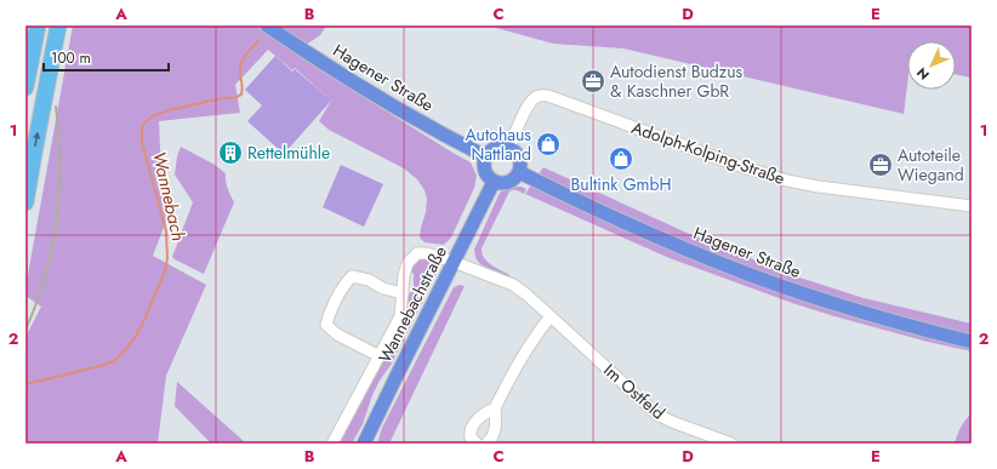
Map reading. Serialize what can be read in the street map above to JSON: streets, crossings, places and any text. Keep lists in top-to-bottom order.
{
  "streets": {
    "main road": ["Hagener Straße", "Wannebachstraße"],
    "street": ["Adolph-Kolping-Straße", "Im Ostfeld"]
  },
  "crossings": [
    ["Hagener Straße", "Adolph-Kolping-Straße"],
    ["Hagener Straße", "Wannebachstraße"],
    ["Adolph-Kolping-Straße", "Wannebachstraße"],
    ["Wannebachstraße", "Im Ostfeld"]
  ],
  "water": ["Wannebach"],
  "places": {
    "office": ["Autodienst Budzus & Kaschner GbR", "Autoteile Wiegand"],
    "shop": ["Autohaus Nattland", "Bultink GmbH"],
    "building": ["Rettelmühle"]
  },
  "scale_bar": "100 m",
  "north": "bottom left",
  "grid": {
    "columns": [
      "A",
      "B",
      "C",
      "D",
      "E"
    ],
    "rows": ["1", "2"]
  }
}
